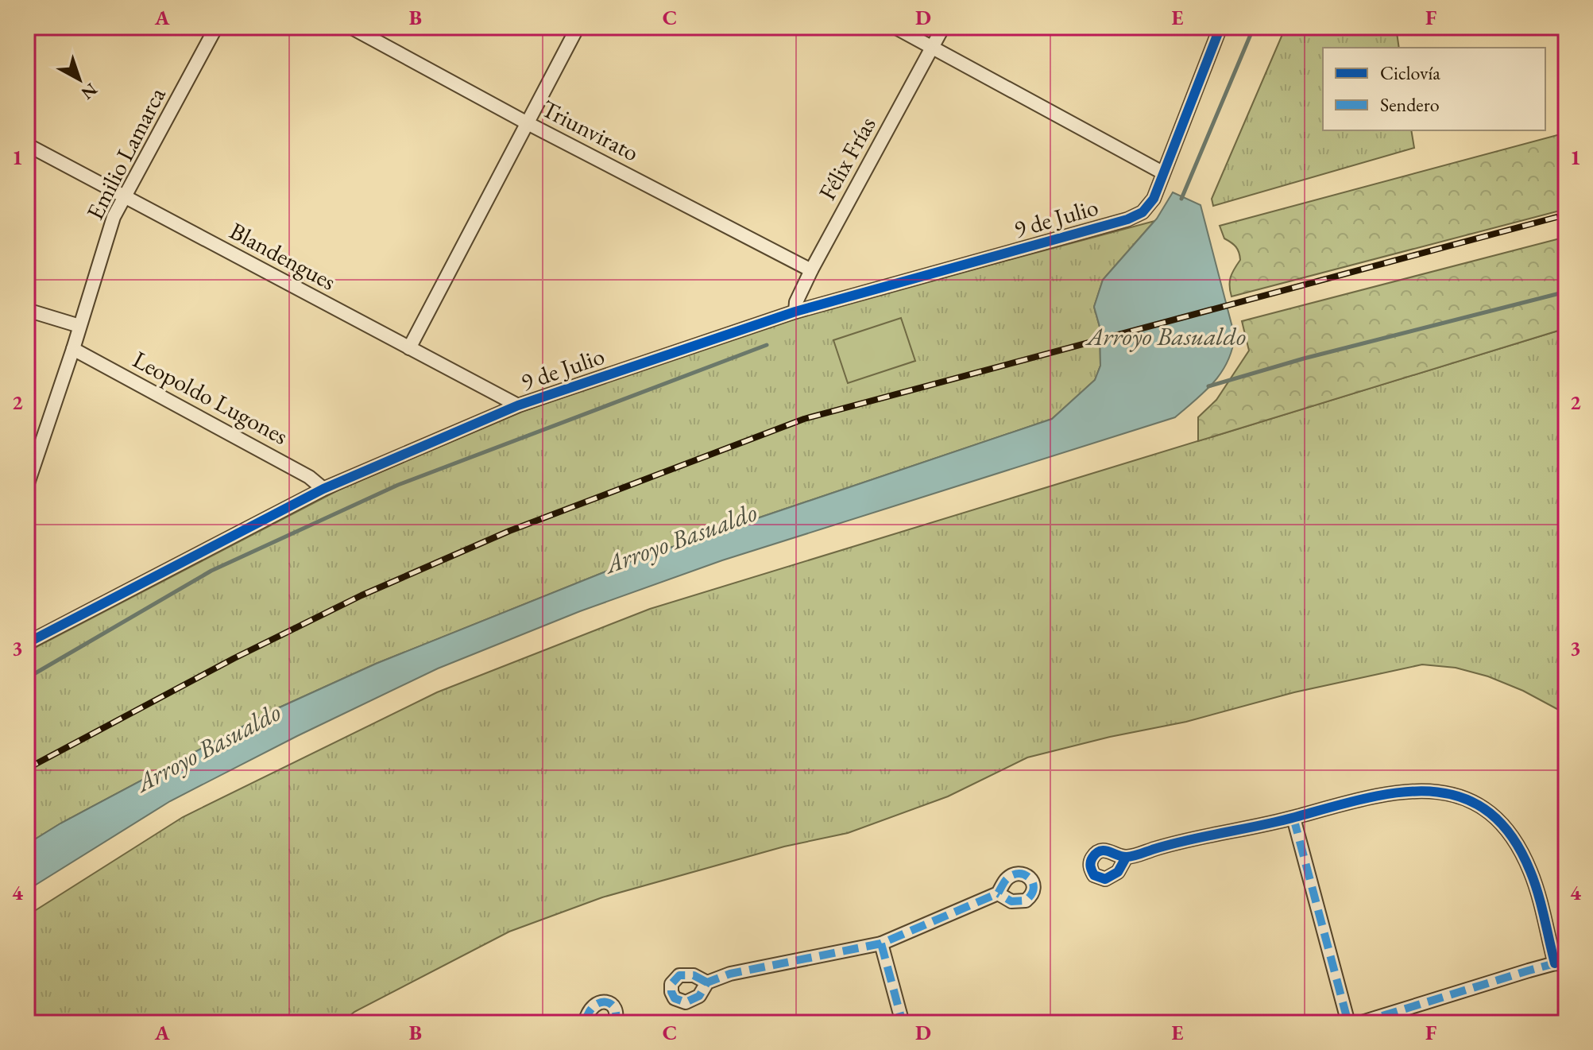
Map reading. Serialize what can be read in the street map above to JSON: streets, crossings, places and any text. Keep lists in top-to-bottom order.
{
  "streets": {
    "street": [
      "Triunvirato",
      "Emilio Lamarca",
      "Félix Frías",
      "9 de Julio",
      "Blandengues",
      "Leopoldo Lugones"
    ]
  },
  "crossings": [
    ["Triunvirato", "Félix Frías"],
    ["Emilio Lamarca", "Blandengues"],
    ["Emilio Lamarca", "Leopoldo Lugones"],
    ["Félix Frías", "9 de Julio"],
    ["9 de Julio", "Blandengues"],
    ["9 de Julio", "Leopoldo Lugones"]
  ],
  "water": ["Arroyo Basualdo"],
  "legend": ["Ciclovía", "Sendero"],
  "north": "bottom right",
  "grid": {
    "columns": [
      "A",
      "B",
      "C",
      "D",
      "E",
      "F"
    ],
    "rows": [
      "1",
      "2",
      "3",
      "4"
    ]
  }
}
